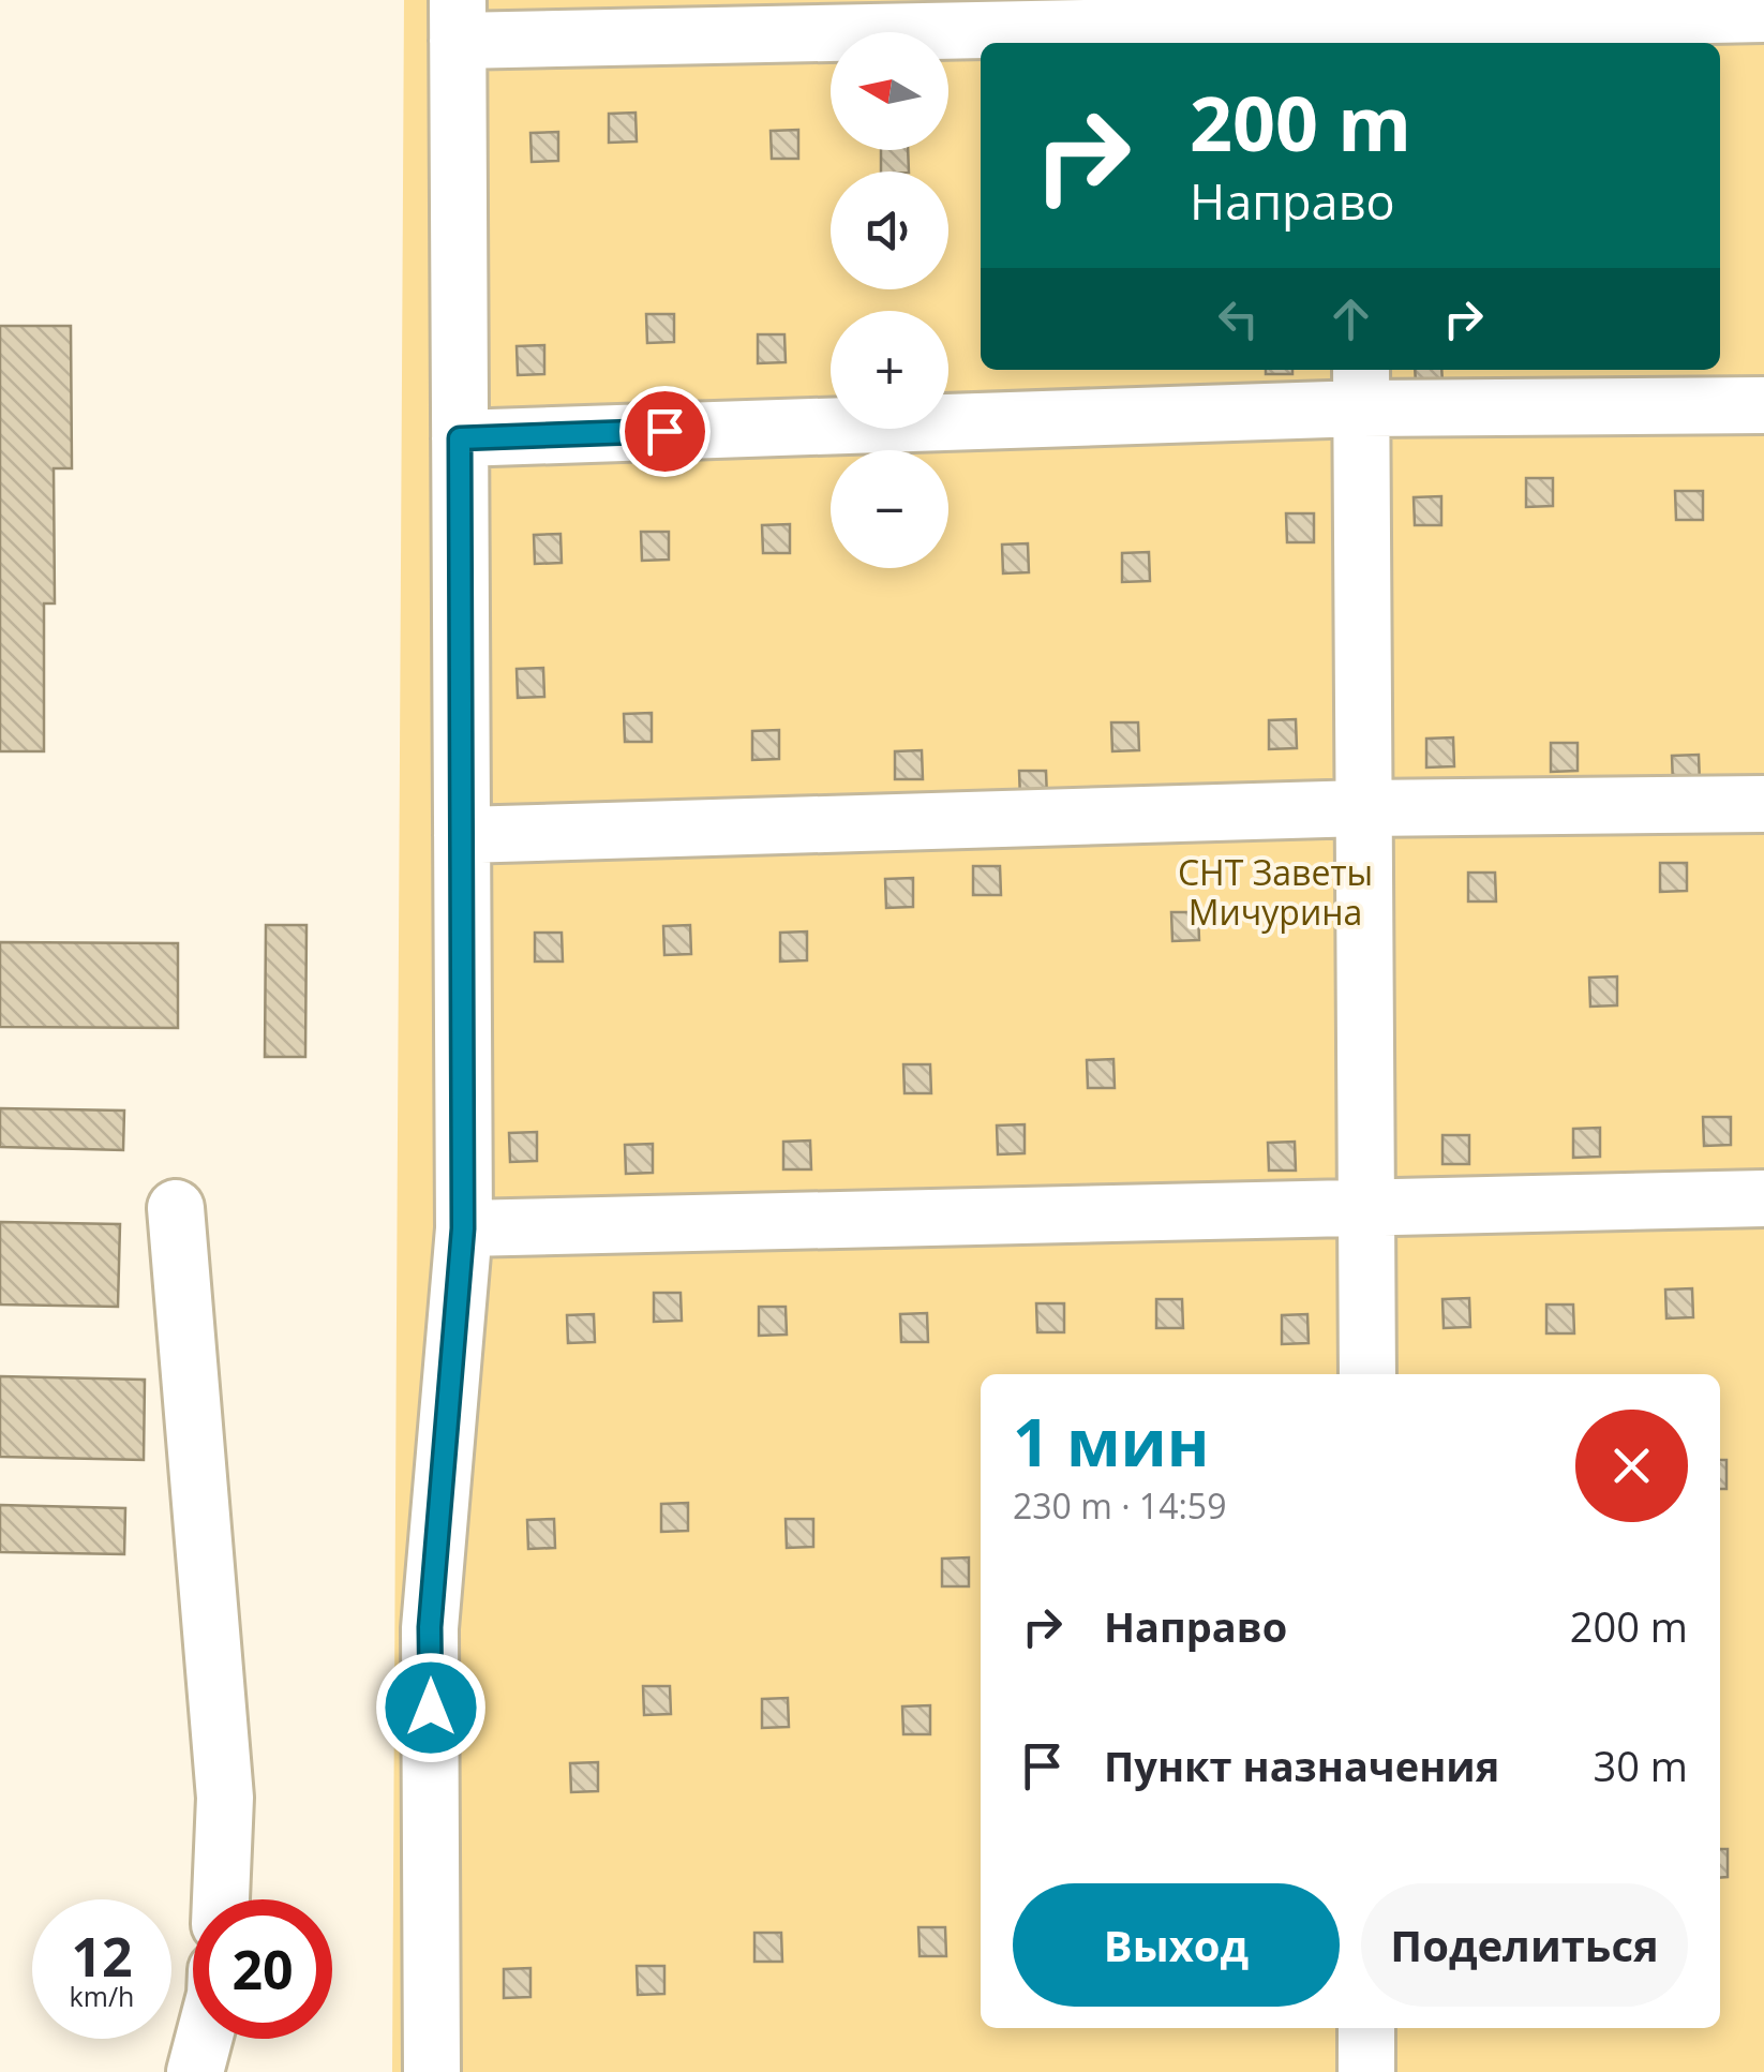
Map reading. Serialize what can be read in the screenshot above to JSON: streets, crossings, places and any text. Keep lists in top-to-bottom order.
{
  "parks": ["СНТ Заветы Мичурина"],
  "north": "left",
  "page": {
    "map_buttons": ["+", "−"],
    "turn": ["200 m", "Направо"],
    "heading": ["1 мин", "230 m · 14:59"],
    "list": [
      {
        "name": "Направо",
        "value": "200 m"
      },
      {
        "name": "Пункт назначения",
        "value": "30 m"
      }
    ],
    "buttons": ["Выход", "Поделиться"],
    "speed": "12 km/h",
    "limit": "20"
  }
}
